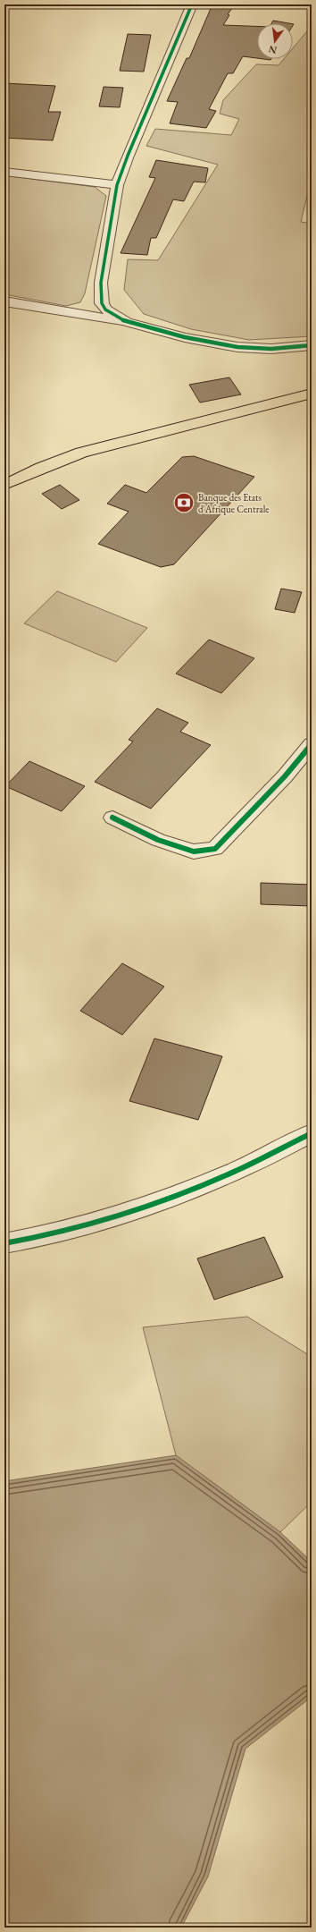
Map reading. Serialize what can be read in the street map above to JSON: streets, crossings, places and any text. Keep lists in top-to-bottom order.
{
  "places": {
    "bank": ["Banque des Etats d'Afrique Centrale"]
  },
  "north": "bottom"
}
